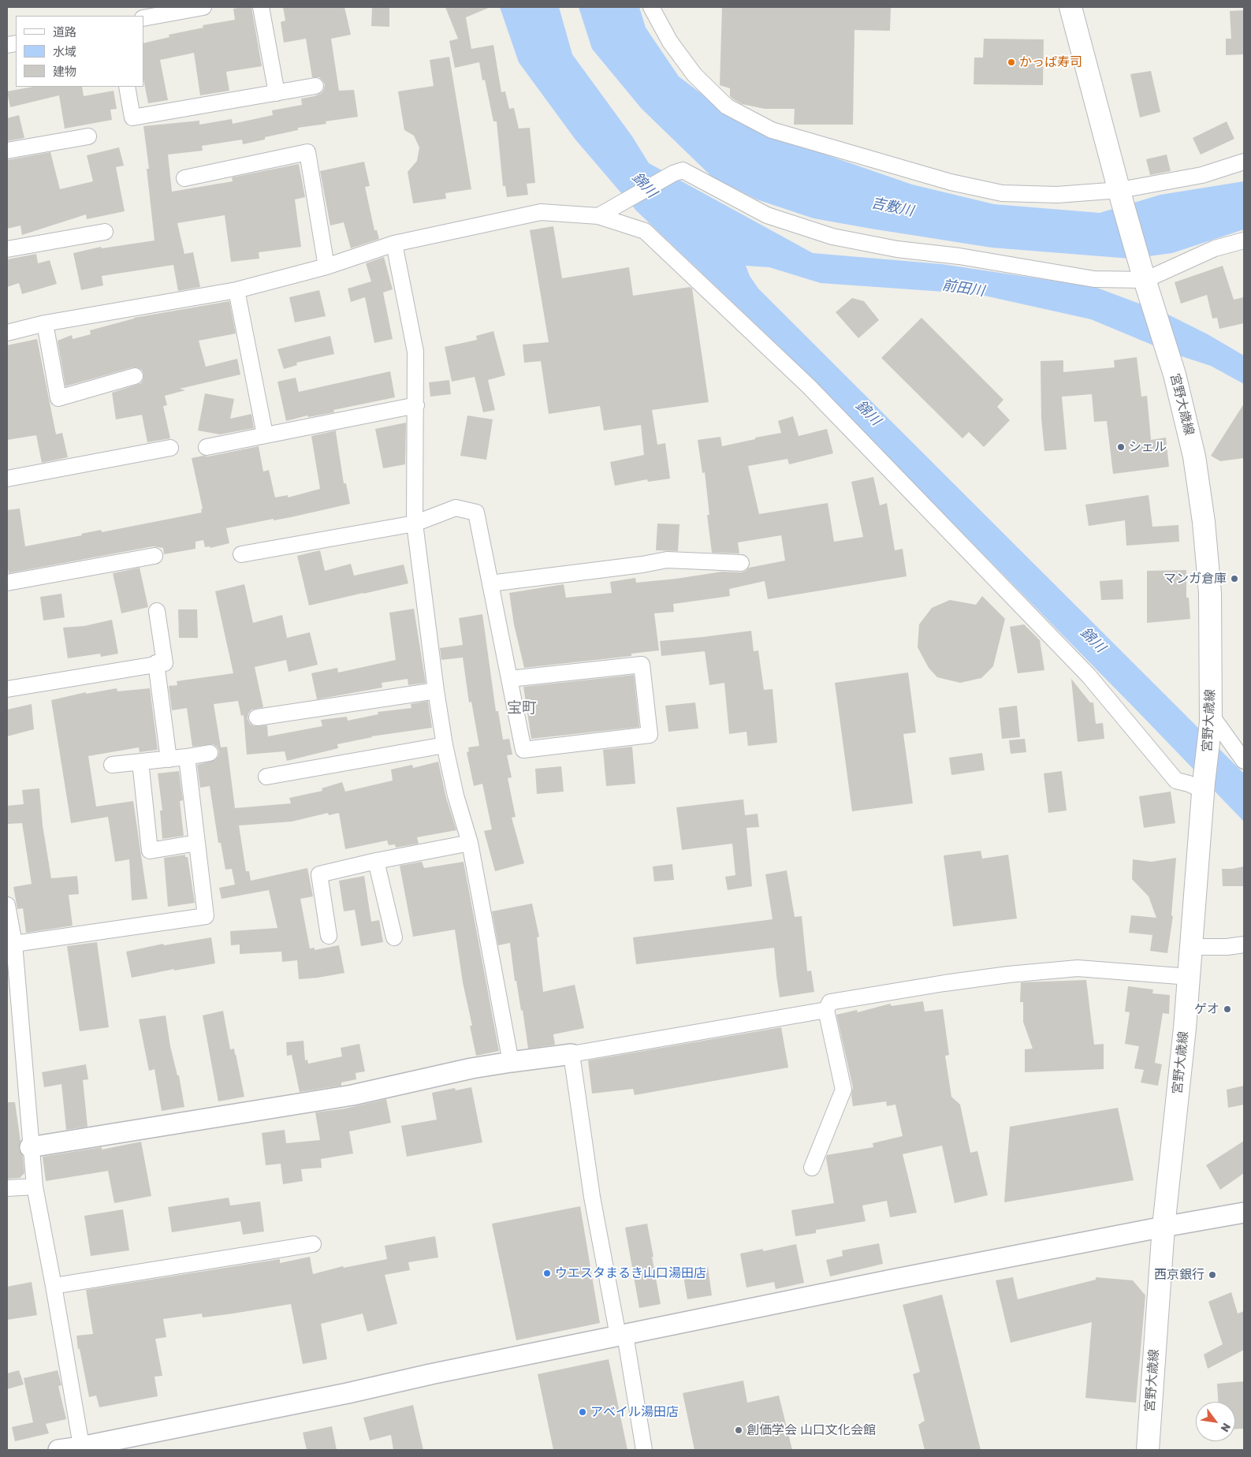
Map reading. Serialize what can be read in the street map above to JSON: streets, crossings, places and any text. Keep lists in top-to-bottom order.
{
  "streets": {
    "main road": ["宮野大歳線"]
  },
  "districts": ["宝町"],
  "water": ["錦川", "吉敷川", "前田川"],
  "places": [
    "かっぱ寿司",
    "シェル",
    "マンガ倉庫",
    "ゲオ",
    "ウエスタまるき山口湯田店",
    "西京銀行",
    "アベイル湯田店",
    "創価学会 山口文化会館"
  ],
  "legend": ["道路", "水域", "建物"],
  "north": "bottom right"
}
